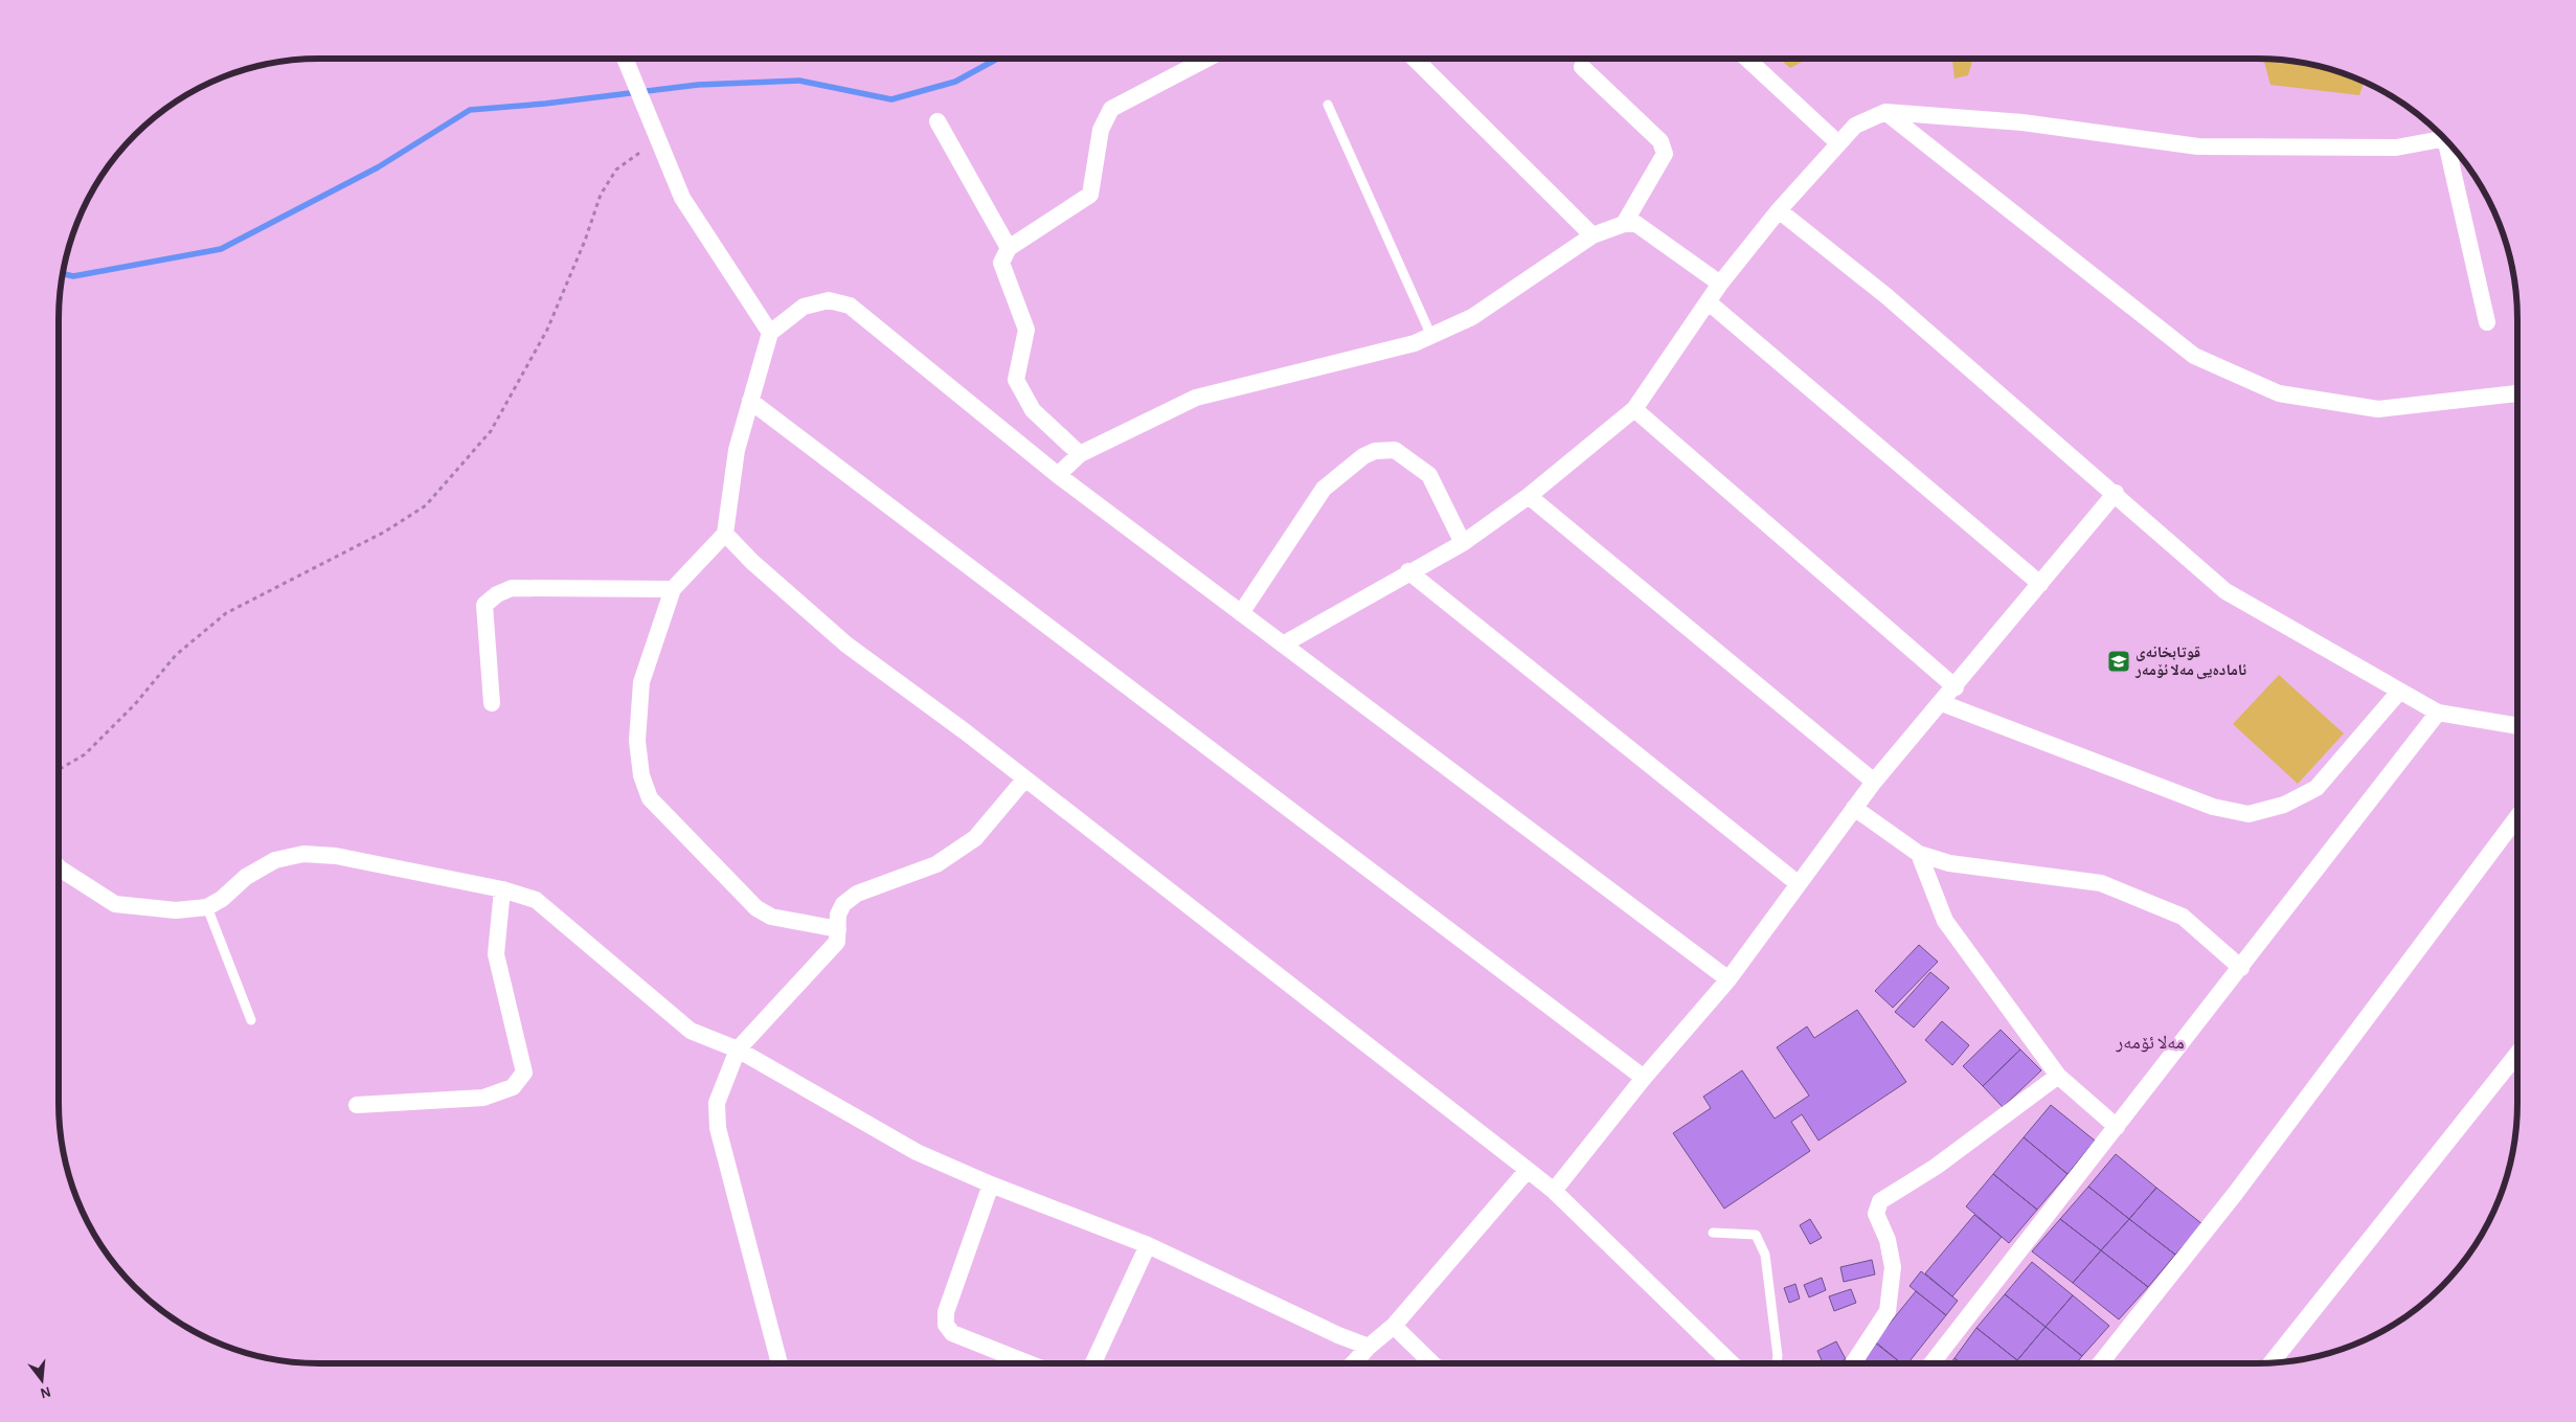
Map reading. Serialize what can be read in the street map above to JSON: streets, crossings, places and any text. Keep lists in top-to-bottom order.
{
  "districts": ["مەلا ئۆمەر"],
  "places": {
    "school or university": ["قوتابخانەی ئامادەیی مەلا ئۆمەر"]
  },
  "north": "bottom"
}
